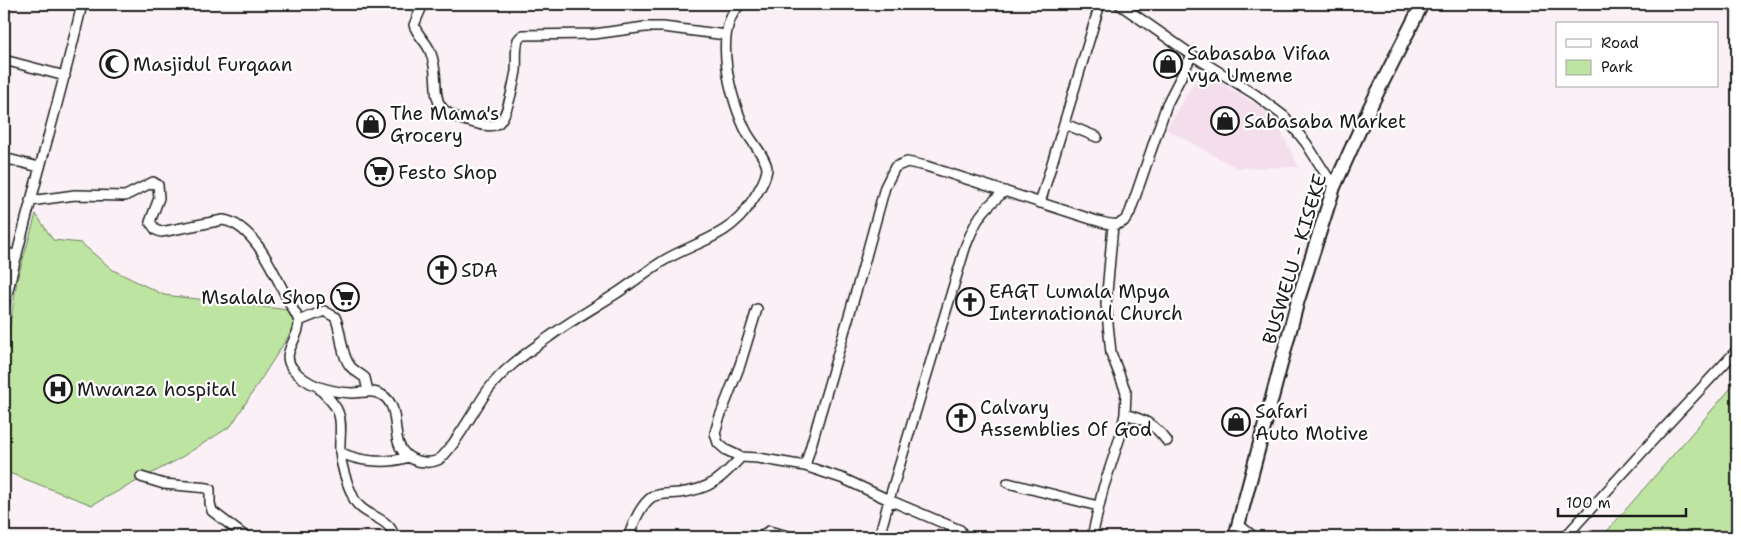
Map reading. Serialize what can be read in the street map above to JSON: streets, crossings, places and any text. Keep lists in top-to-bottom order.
{
  "streets": {
    "main road": ["BUSWELU - KISEKE"]
  },
  "places": {
    "mosque": ["Masjidul Furqaan"],
    "shop": [
      "Sabasaba Vifaa vya Umeme",
      "Sabasaba Market",
      "The Mama's Grocery",
      "Safari Auto Motive"
    ],
    "supermarket": ["Festo Shop", "Msalala Shop"],
    "church": ["SDA", "EAGT Lumala Mpya International Church", "Calvary Assemblies Of God"],
    "hospital": ["Mwanza hospital"]
  },
  "legend": ["Road", "Park"],
  "scale_bar": "100 m"
}
